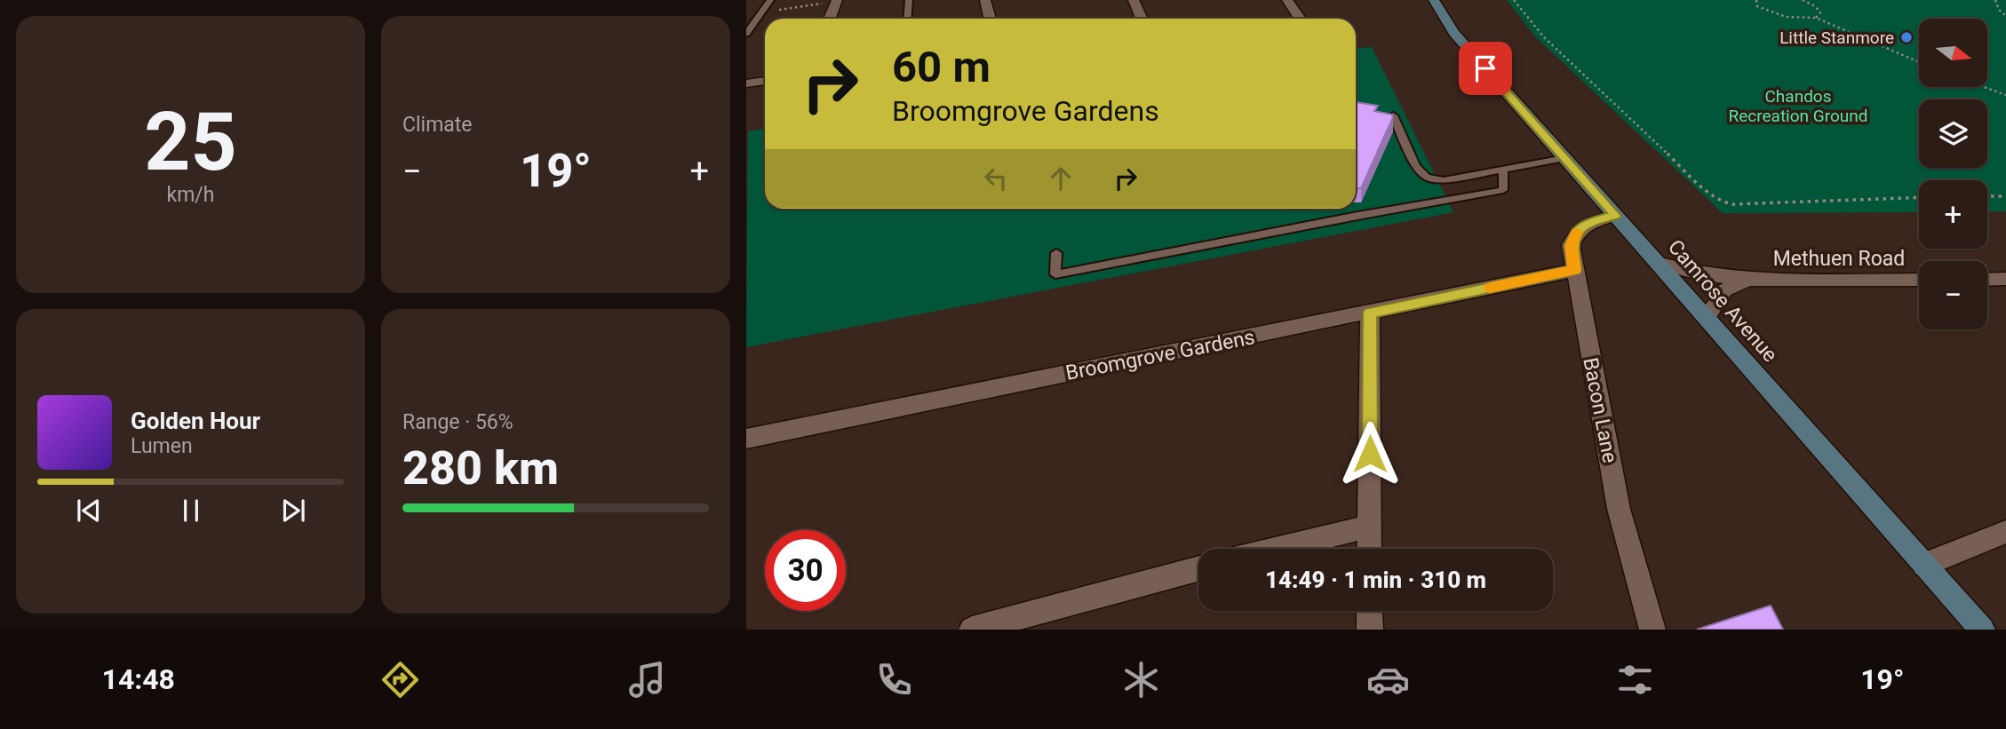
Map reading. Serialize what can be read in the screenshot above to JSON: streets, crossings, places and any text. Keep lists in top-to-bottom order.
{
  "streets": {
    "street": [
      "Methuen Road",
      "Camrose Avenue",
      "Broomgrove Gardens",
      "Bacon Lane"
    ]
  },
  "crossings": [
    ["Methuen Road", "Camrose Avenue"],
    ["Camrose Avenue", "Bacon Lane"],
    ["Broomgrove Gardens", "Bacon Lane"]
  ],
  "parks": ["Chandos Recreation Ground"],
  "places": ["Little Stanmore"],
  "north": "right",
  "page": {
    "tile": [
      ["25", "km/h"],
      "Climate",
      ["Range · 56%", "280 km"]
    ],
    "map_buttons": ["+", "−"],
    "turn": ["60 m", "Broomgrove Gardens"],
    "heat": ["−", "19°", "+"],
    "song": ["Golden Hour", "Lumen"],
    "limit": "30",
    "trip": "14:49 · 1 min · 310 m",
    "tabs": ["14:48", "19°"]
  }
}
